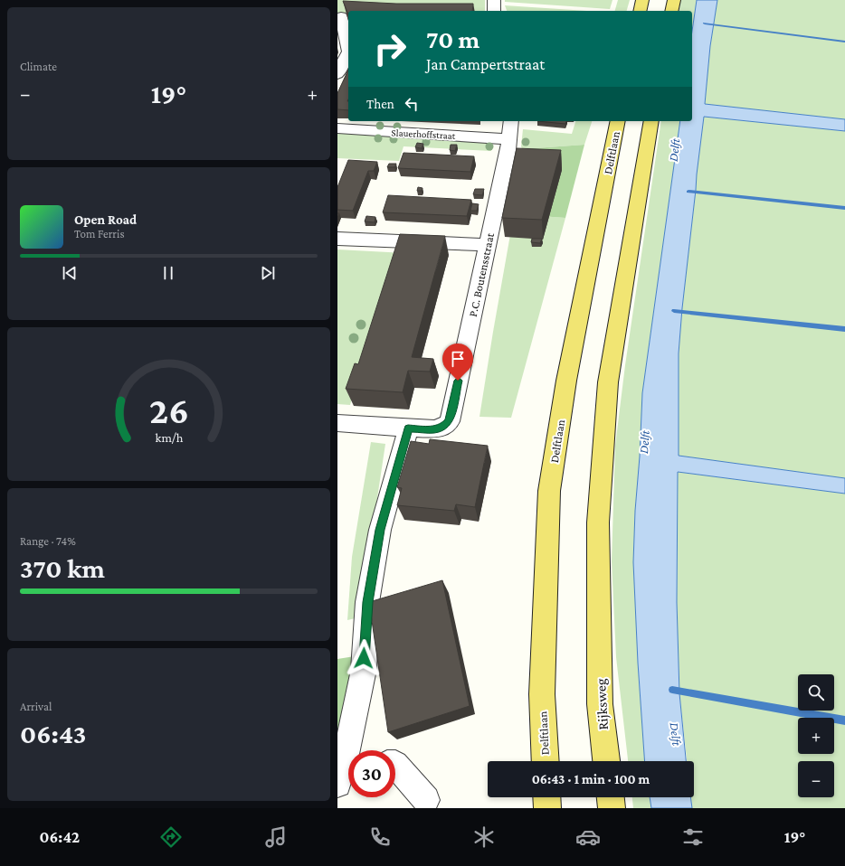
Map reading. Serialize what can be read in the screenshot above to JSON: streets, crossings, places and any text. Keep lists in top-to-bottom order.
{
  "streets": {
    "main road": ["Delftlaan", "Rijksweg"],
    "street": ["Slauerhoffstraat", "P.C. Boutensstraat"]
  },
  "crossings": [
    ["Slauerhoffstraat", "P.C. Boutensstraat"]
  ],
  "water": ["Delft"],
  "page": {
    "tile": [
      "Climate",
      ["Range · 74%", "370 km"],
      ["Arrival", "06:43"]
    ],
    "turn": ["70 m", "Jan Campertstraat"],
    "heat": ["−", "19°", "+"],
    "then": "Then",
    "song": ["Open Road", "Tom Ferris"],
    "map_buttons": ["+", "−"],
    "limit": "30",
    "trip": "06:43 · 1 min · 100 m",
    "tabs": ["06:42", "19°"],
    "gauge": ["26", "km/h"]
  }
}
